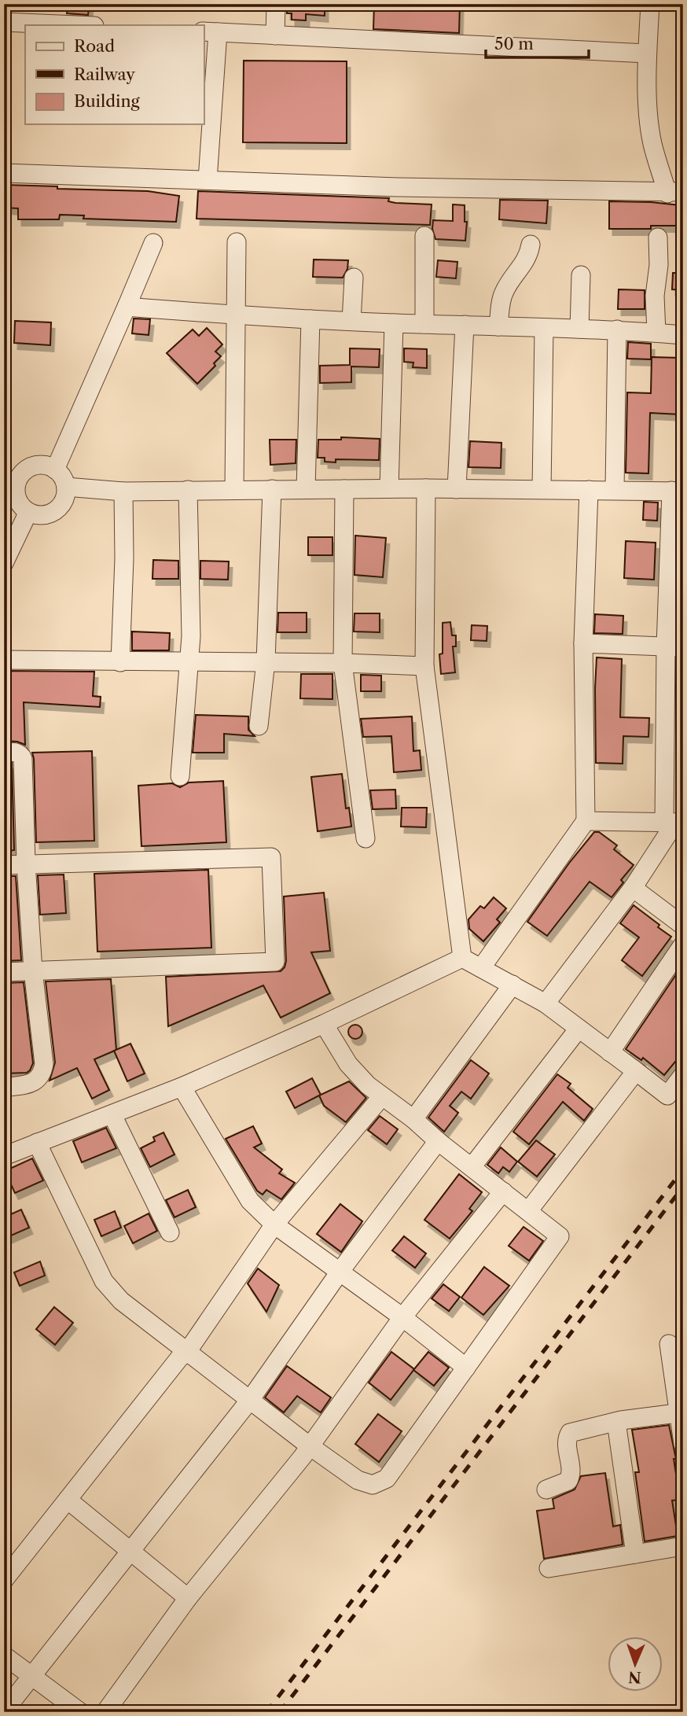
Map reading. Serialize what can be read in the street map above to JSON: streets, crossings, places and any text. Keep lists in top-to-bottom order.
{
  "legend": ["Road", "Railway", "Building"],
  "scale_bar": "50 m",
  "north": "bottom"
}
